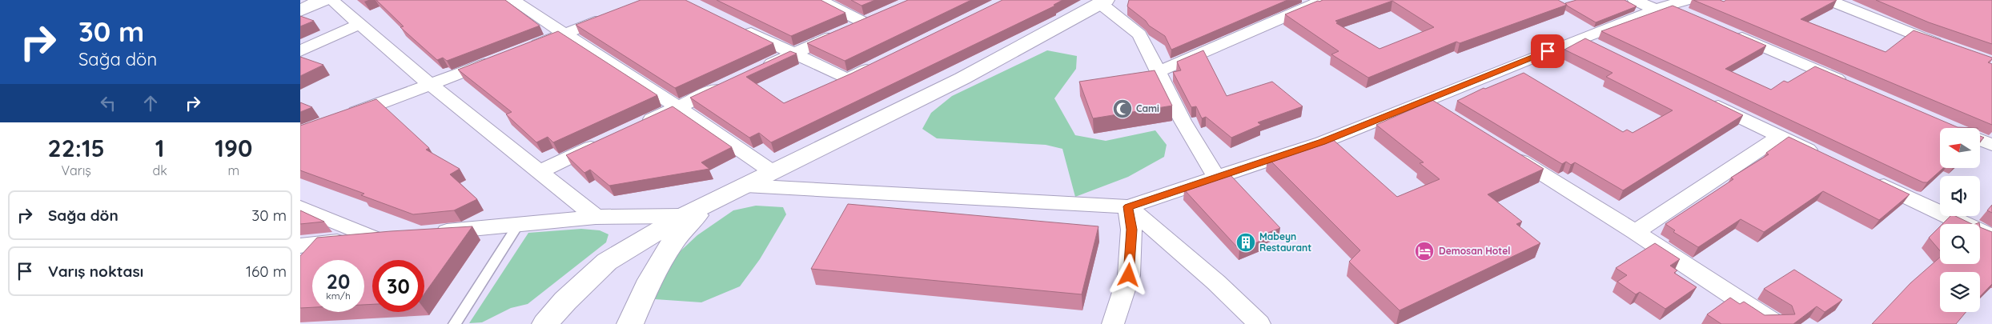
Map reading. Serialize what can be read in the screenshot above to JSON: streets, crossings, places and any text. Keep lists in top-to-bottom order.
{
  "places": {
    "mosque": ["Cami"],
    "building": ["Mabeyn Restaurant"],
    "hotel": ["Demosan Hotel"]
  },
  "north": "left",
  "page": {
    "turn": ["30 m", "Sağa dön"],
    "eta": [
      "22:15",
      "Varış",
      "1",
      "dk",
      "190",
      "m"
    ],
    "list": [
      {
        "name": "Sağa dön",
        "value": "30 m"
      },
      {
        "name": "Varış noktası",
        "value": "160 m"
      }
    ],
    "speed": "20 km/h",
    "limit": "30"
  }
}
